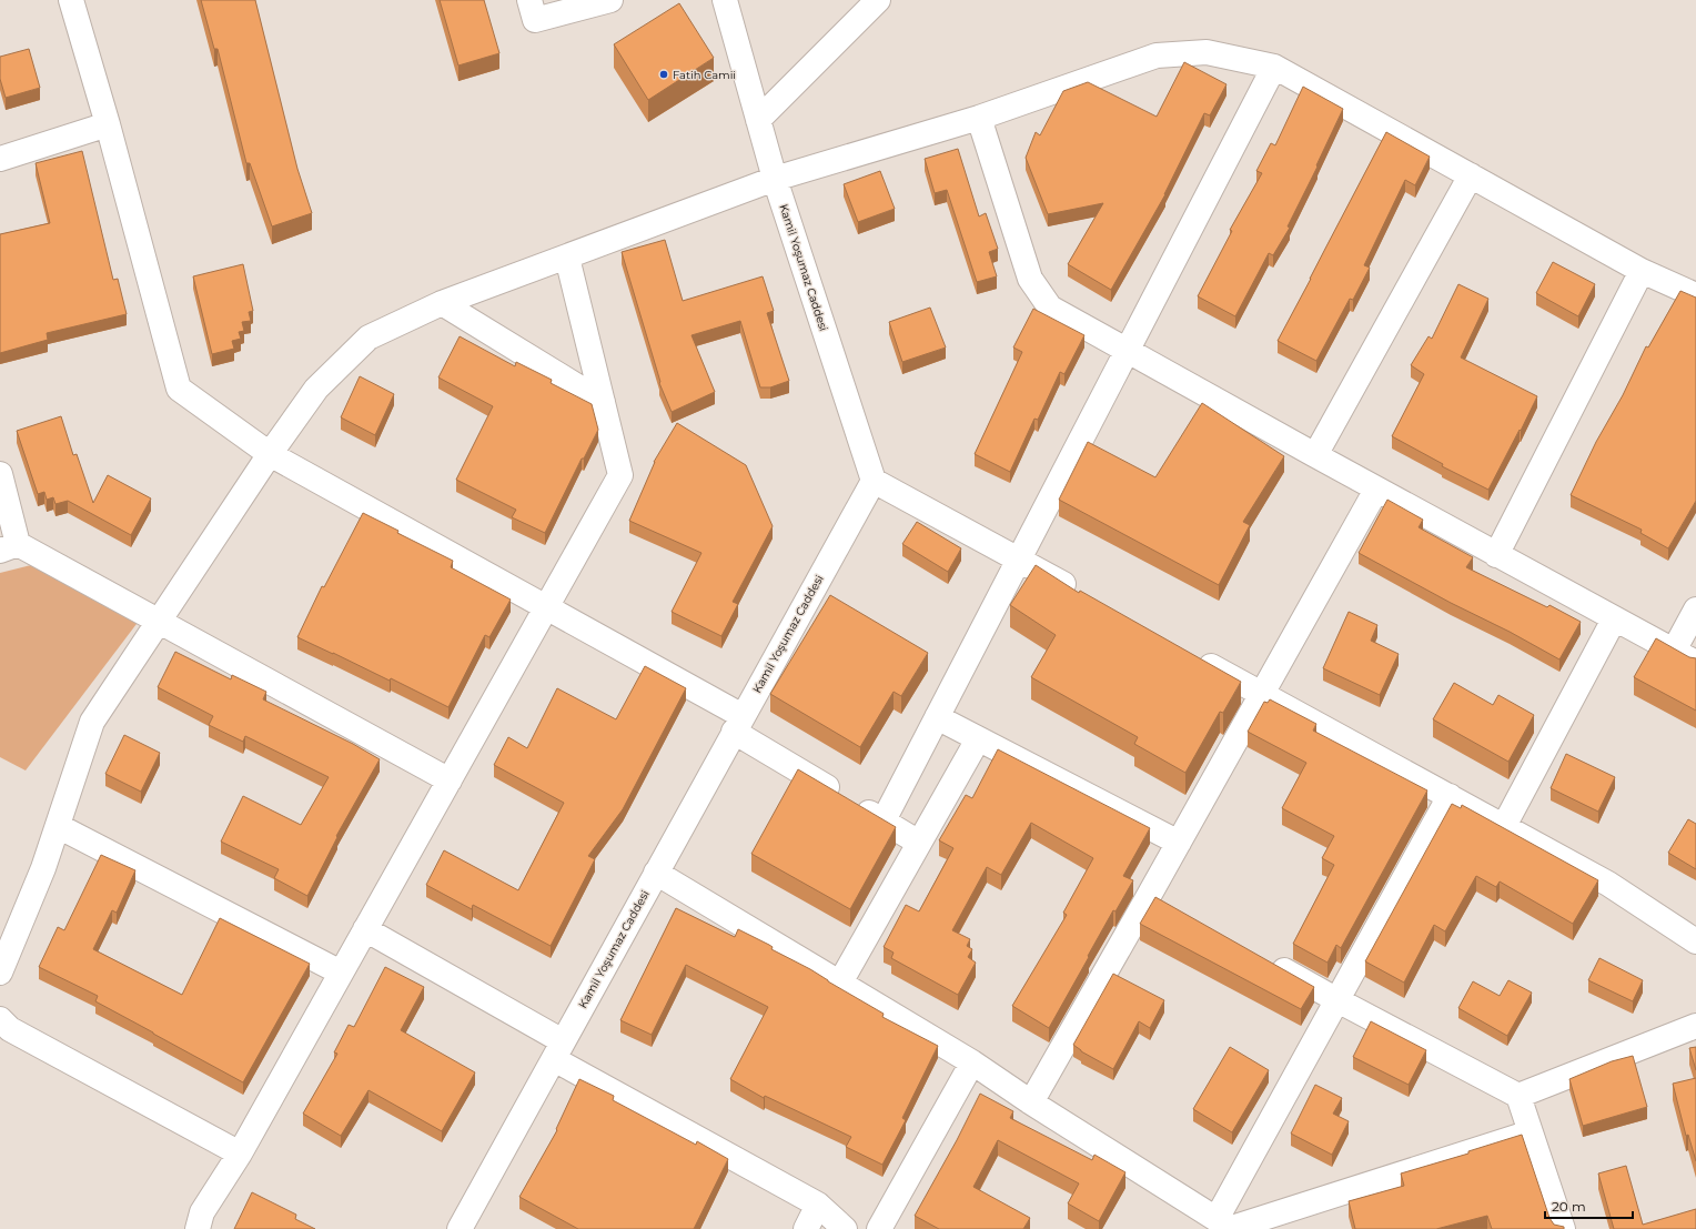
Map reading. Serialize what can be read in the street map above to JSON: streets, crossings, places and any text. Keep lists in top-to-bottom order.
{
  "streets": {
    "street": ["Kamil Yoşumaz Caddesi"]
  },
  "places": ["Fatih Camii"],
  "scale_bar": "20 m"
}
